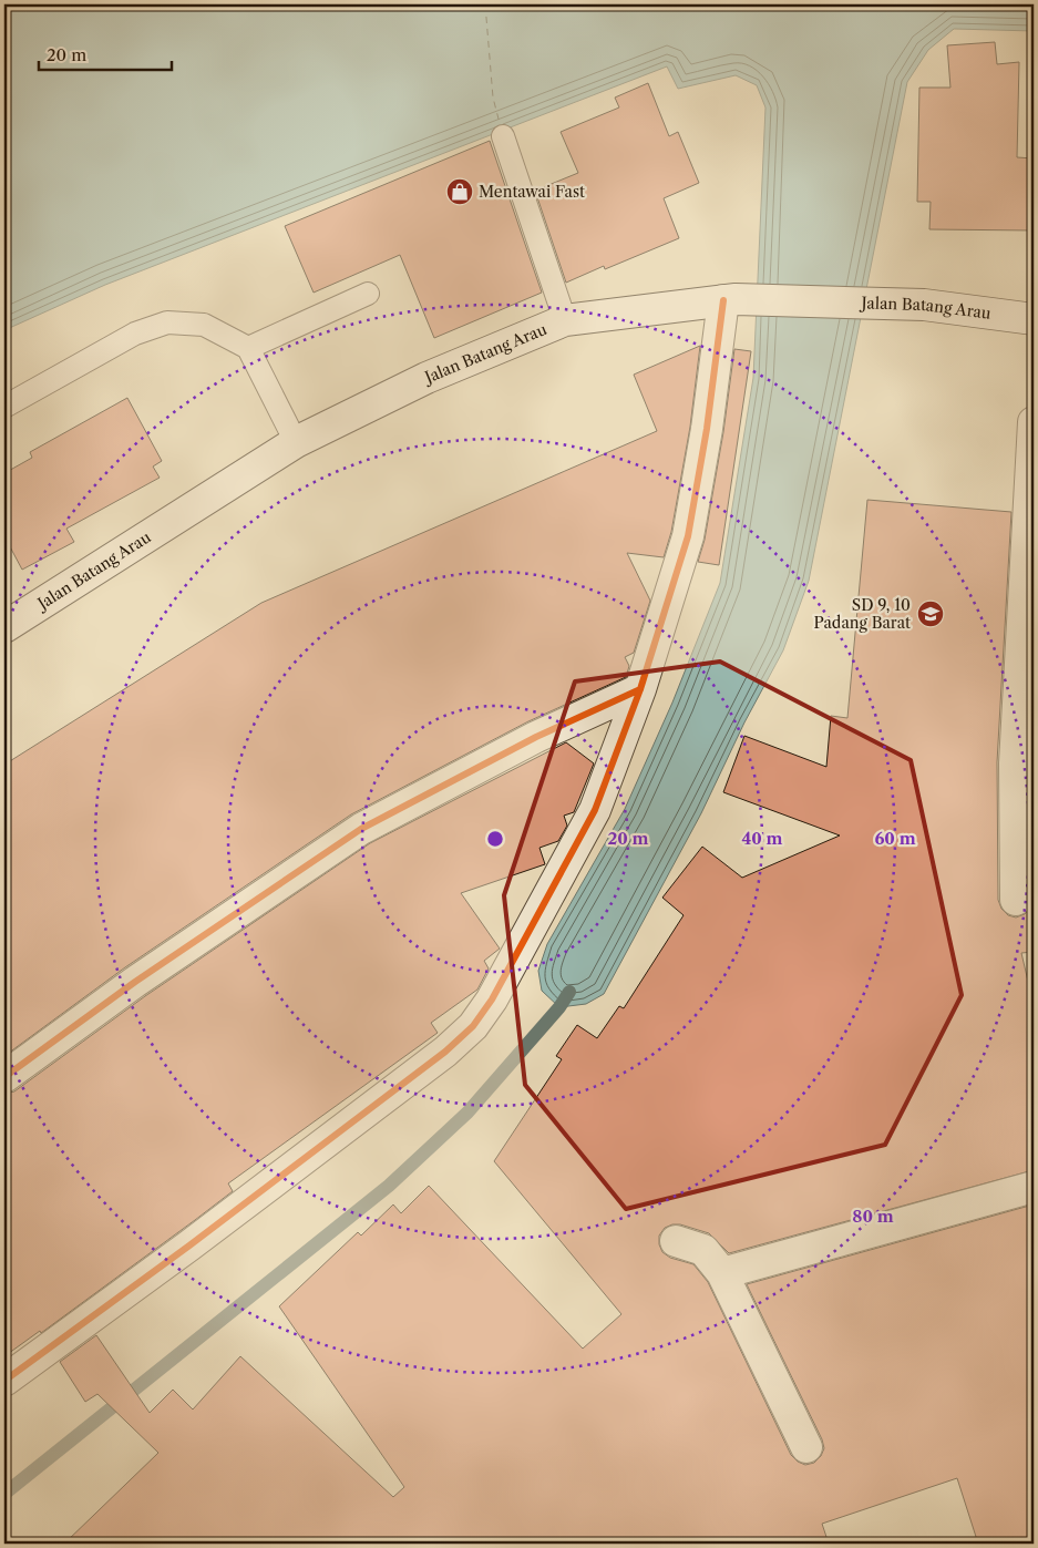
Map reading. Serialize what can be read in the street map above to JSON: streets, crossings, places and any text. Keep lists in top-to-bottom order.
{
  "streets": {
    "street": ["Jalan Batang Arau"]
  },
  "places": {
    "shop": ["Mentawai Fast"],
    "school or university": ["SD 9, 10 Padang Barat"]
  },
  "scale_bar": "20 m",
  "rings": [
    "20 m",
    "40 m",
    "60 m",
    "80 m"
  ]
}
